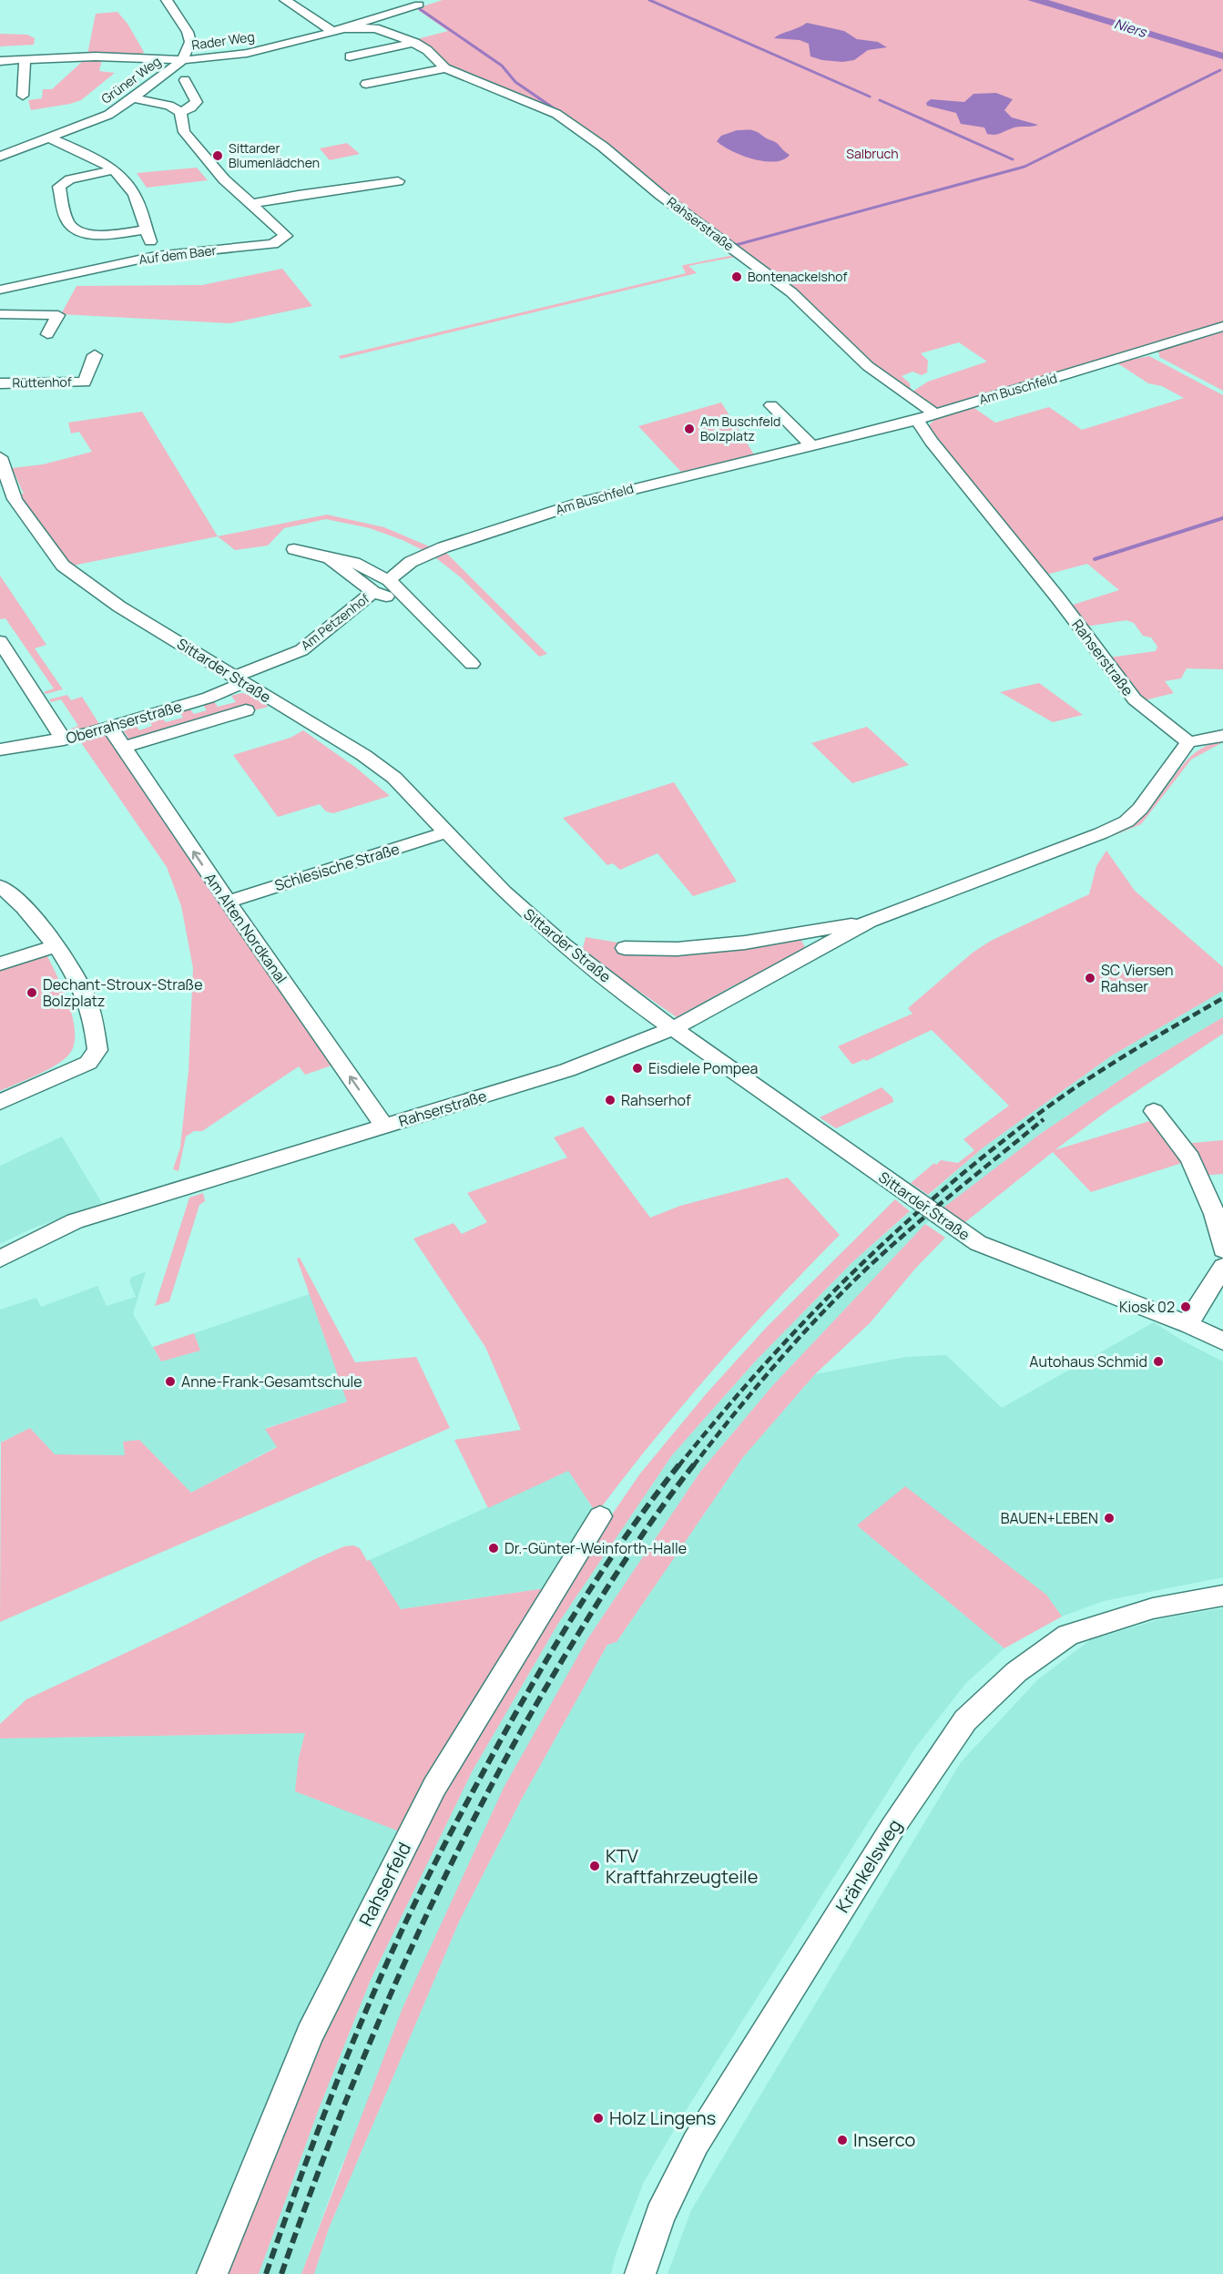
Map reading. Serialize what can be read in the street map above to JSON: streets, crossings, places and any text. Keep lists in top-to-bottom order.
{
  "streets": {
    "street": [
      "Rader Weg",
      "Grüner Weg",
      "Rahserstraße",
      "Auf dem Baer",
      "Rüttenhof",
      "Am Buschfeld",
      "Am Petzenhof",
      "Sittarder Straße",
      "Oberrahserstraße",
      "Schlesische Straße",
      "Am Alten Nordkanal",
      "Kränkelsweg",
      "Rahserfeld"
    ]
  },
  "crossings": [
    ["Rader Weg", "Grüner Weg"],
    ["Rader Weg", "Rahserstraße"],
    ["Rahserstraße", "Am Buschfeld"],
    ["Rahserstraße", "Sittarder Straße"],
    ["Rahserstraße", "Am Alten Nordkanal"],
    ["Am Buschfeld", "Am Petzenhof"],
    ["Am Petzenhof", "Sittarder Straße"],
    ["Am Petzenhof", "Oberrahserstraße"],
    ["Sittarder Straße", "Oberrahserstraße"],
    ["Sittarder Straße", "Schlesische Straße"],
    ["Oberrahserstraße", "Am Alten Nordkanal"],
    ["Schlesische Straße", "Am Alten Nordkanal"]
  ],
  "one_way": ["Am Alten Nordkanal"],
  "water": ["Niers"],
  "parks": ["Salbruch"],
  "places": [
    "Sittarder Blumenlädchen",
    "Bontenackelshof",
    "Am Buschfeld Bolzplatz",
    "SC Viersen Rahser",
    "Dechant-Stroux-Straße Bolzplatz",
    "Eisdiele Pompea",
    "Rahserhof",
    "Kiosk 02",
    "Autohaus Schmid",
    "Anne-Frank-Gesamtschule",
    "BAUEN+LEBEN",
    "Dr.-Günter-Weinforth-Halle",
    "KTV Kraftfahrzeugteile",
    "Holz Lingens",
    "Inserco"
  ]
}
